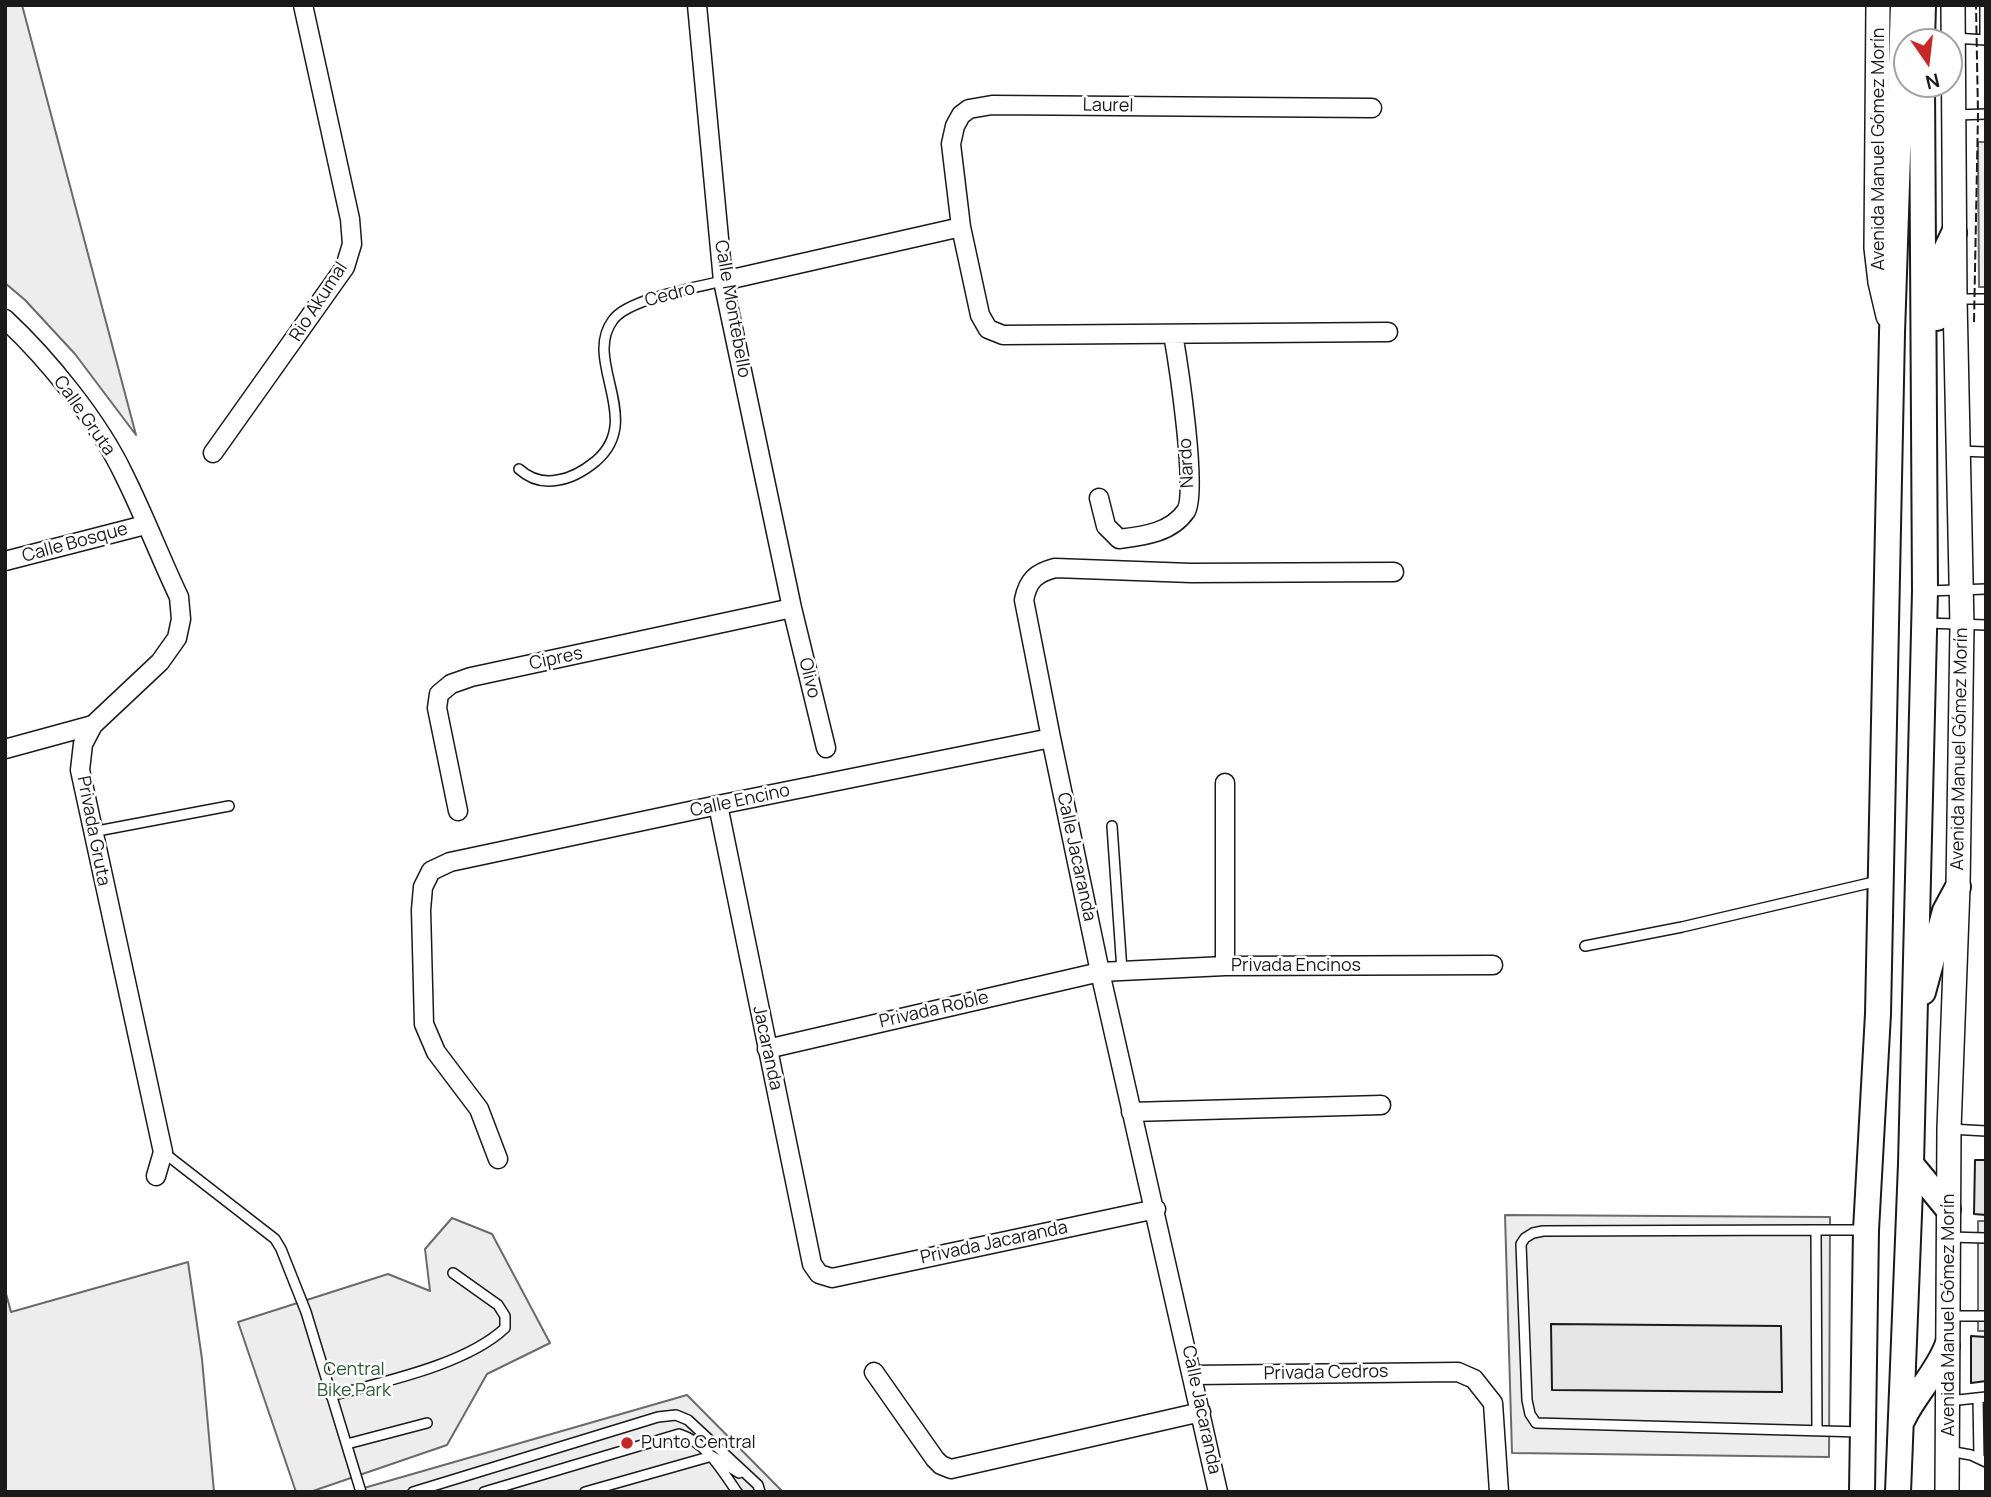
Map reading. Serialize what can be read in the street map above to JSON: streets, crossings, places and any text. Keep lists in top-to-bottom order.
{
  "streets": {
    "main road": ["Avenida Manuel Gómez Morín"],
    "street": [
      "Laurel",
      "Cedro",
      "Rio Akumal",
      "Calle Montebello",
      "Calle Gruta",
      "Nardo",
      "Calle Bosque",
      "Cipres",
      "Olivo",
      "Calle Encino",
      "Privada Gruta",
      "Calle Jacaranda",
      "Privada Encinos",
      "Privada Roble",
      "Jacaranda",
      "Privada Jacaranda",
      "Privada Cedros"
    ]
  },
  "crossings": [
    ["Laurel", "Cedro"],
    ["Cedro", "Calle Montebello"],
    ["Calle Montebello", "Cipres"],
    ["Calle Montebello", "Olivo"],
    ["Calle Gruta", "Calle Bosque"],
    ["Calle Gruta", "Privada Gruta"],
    ["Calle Bosque", "Privada Gruta"],
    ["Cipres", "Olivo"],
    ["Calle Encino", "Calle Jacaranda"],
    ["Calle Encino", "Jacaranda"],
    ["Calle Jacaranda", "Privada Encinos"],
    ["Calle Jacaranda", "Privada Roble"],
    ["Calle Jacaranda", "Privada Jacaranda"],
    ["Calle Jacaranda", "Privada Cedros"],
    ["Privada Encinos", "Privada Roble"],
    ["Privada Roble", "Jacaranda"],
    ["Jacaranda", "Privada Jacaranda"]
  ],
  "parks": ["Central Bike Park"],
  "places": ["Punto Central"],
  "north": "bottom"
}
